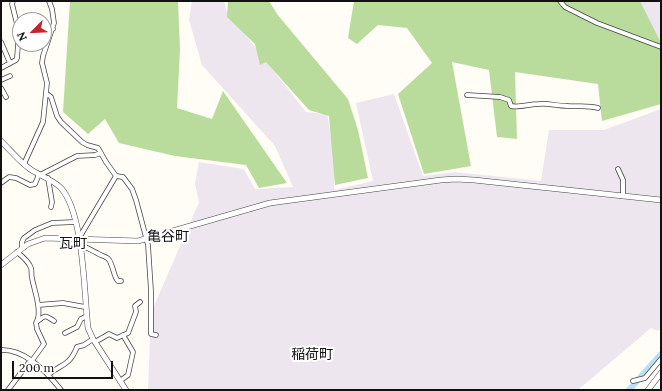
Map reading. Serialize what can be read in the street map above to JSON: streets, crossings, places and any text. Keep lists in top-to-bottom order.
{
  "districts": ["亀谷町", "瓦町", "稲荷町"],
  "scale_bar": "200 m",
  "north": "bottom left"
}
